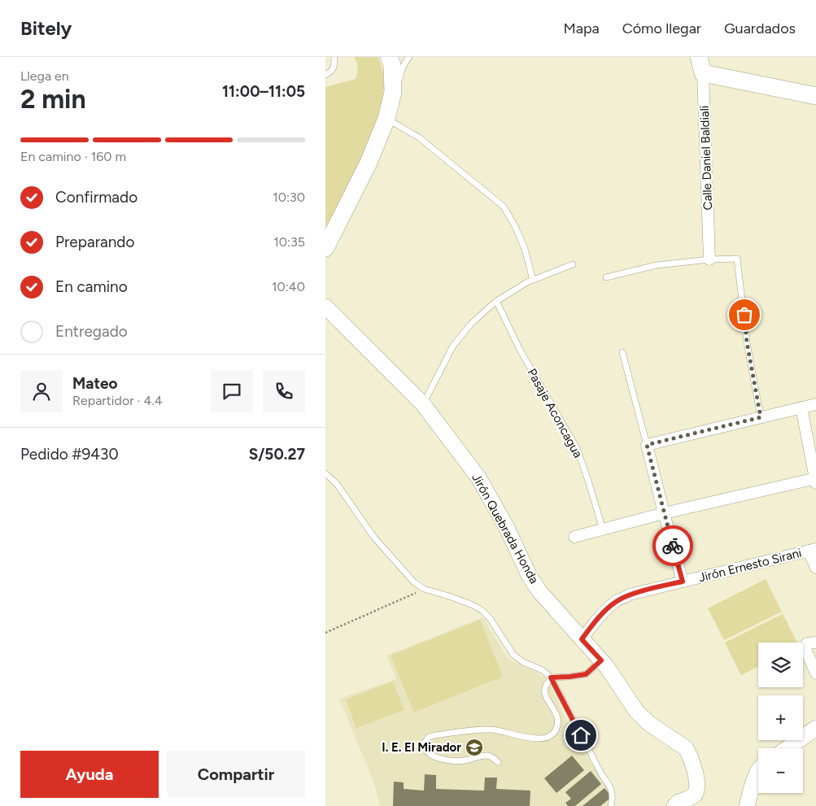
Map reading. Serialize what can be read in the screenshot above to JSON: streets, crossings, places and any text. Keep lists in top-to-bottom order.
{
  "streets": {
    "street": ["Calle Daniel Baldiali", "Jirón Quebrada Honda", "Jirón Ernesto Sirani"],
    "lane": ["Pasaje Aconcagua"]
  },
  "crossings": [
    ["Jirón Quebrada Honda", "Jirón Ernesto Sirani"]
  ],
  "places": {
    "school or university": ["I. E. El Mirador"]
  },
  "page": {
    "header": "Bitely",
    "nav": ["Mapa", "Cómo llegar", "Guardados"],
    "heading": ["2 min", "Llega en", "11:00–11:05"],
    "panel": [
      "Mateo",
      "Repartidor · 4.4",
      "Pedido #9430",
      "S/50.27"
    ],
    "bar": "En camino · 160 m",
    "list": [
      ["Confirmado", "10:30"],
      ["Preparando", "10:35"],
      ["En camino", "10:40"],
      "Entregado"
    ],
    "map_buttons": ["+", "−"],
    "buttons": ["Ayuda", "Compartir"]
  }
}
